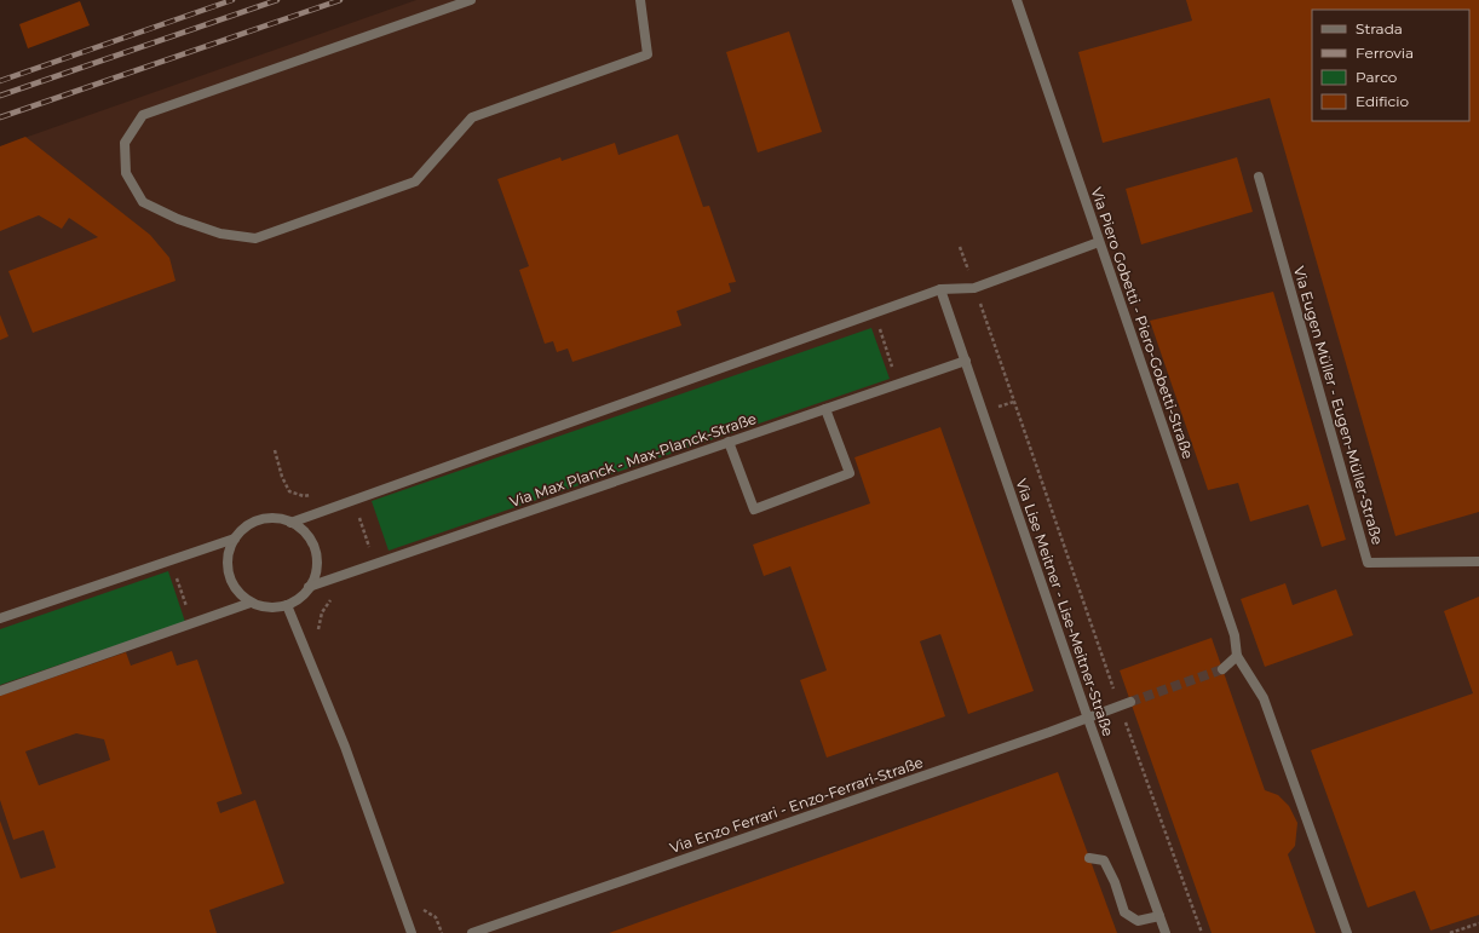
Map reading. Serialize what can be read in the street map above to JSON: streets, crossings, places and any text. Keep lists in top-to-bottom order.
{
  "streets": {
    "street": [
      "Via Piero Gobetti - Piero-Gobetti-Straße",
      "Via Eugen Müller - Eugen-Müller-Straße",
      "Via Max Planck - Max-Planck-Straße",
      "Via Lise Meitner - Lise-Meitner-Straße",
      "Via Enzo Ferrari - Enzo-Ferrari-Straße"
    ]
  },
  "crossings": [
    ["Via Max Planck - Max-Planck-Straße", "Via Lise Meitner - Lise-Meitner-Straße"],
    ["Via Lise Meitner - Lise-Meitner-Straße", "Via Enzo Ferrari - Enzo-Ferrari-Straße"]
  ],
  "legend": [
    "Strada",
    "Ferrovia",
    "Parco",
    "Edificio"
  ]
}
